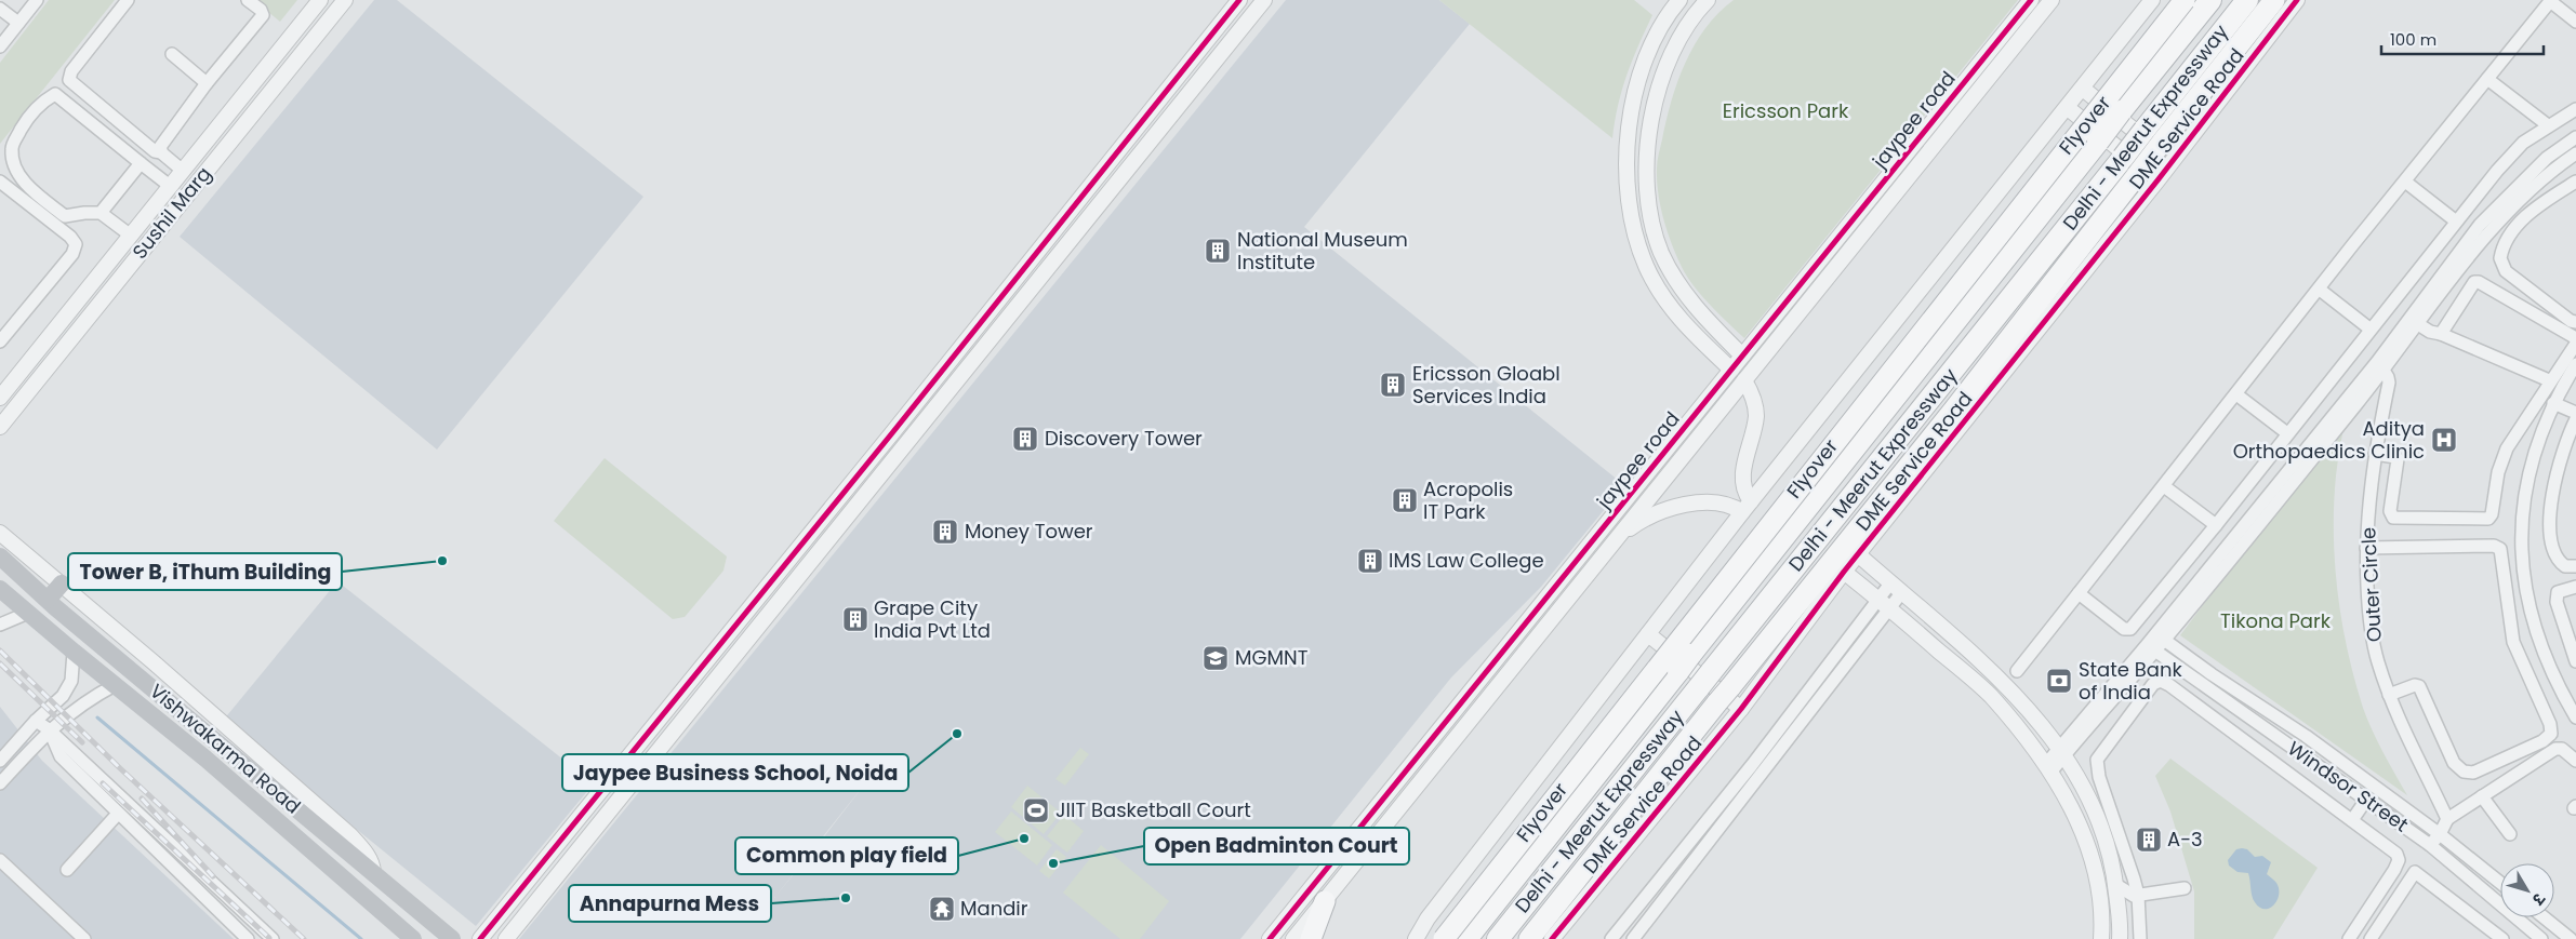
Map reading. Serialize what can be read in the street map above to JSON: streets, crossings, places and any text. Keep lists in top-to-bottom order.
{
  "streets": {
    "highway": ["Flyover", "Delhi - Meerut Expressway"],
    "main road": ["Vishwakarma Road"],
    "street": [
      "DME Service Road",
      "jaypee road",
      "Sushil Marg",
      "Outer Circle",
      "Windsor Street"
    ]
  },
  "parks": ["Ericsson Park", "Tikona Park"],
  "places": {
    "building": [
      "National Museum Institute",
      "Ericsson Gloabl Services India",
      "Discovery Tower",
      "Acropolis IT Park",
      "Money Tower",
      "IMS Law College",
      "Grape City India Pvt Ltd",
      "A-3"
    ],
    "hospital": ["Aditya Orthopaedics Clinic"],
    "other": [
      "Tower B, iThum Building",
      "Jaypee Business School, Noida",
      "Common play field",
      "Open Badminton Court",
      "Annapurna Mess"
    ],
    "school or university": ["MGMNT"],
    "bank": ["State Bank of India"],
    "sports": ["JIIT Basketball Court"],
    "temple": ["Mandir"]
  },
  "scale_bar": "100 m",
  "north": "bottom right"
}
